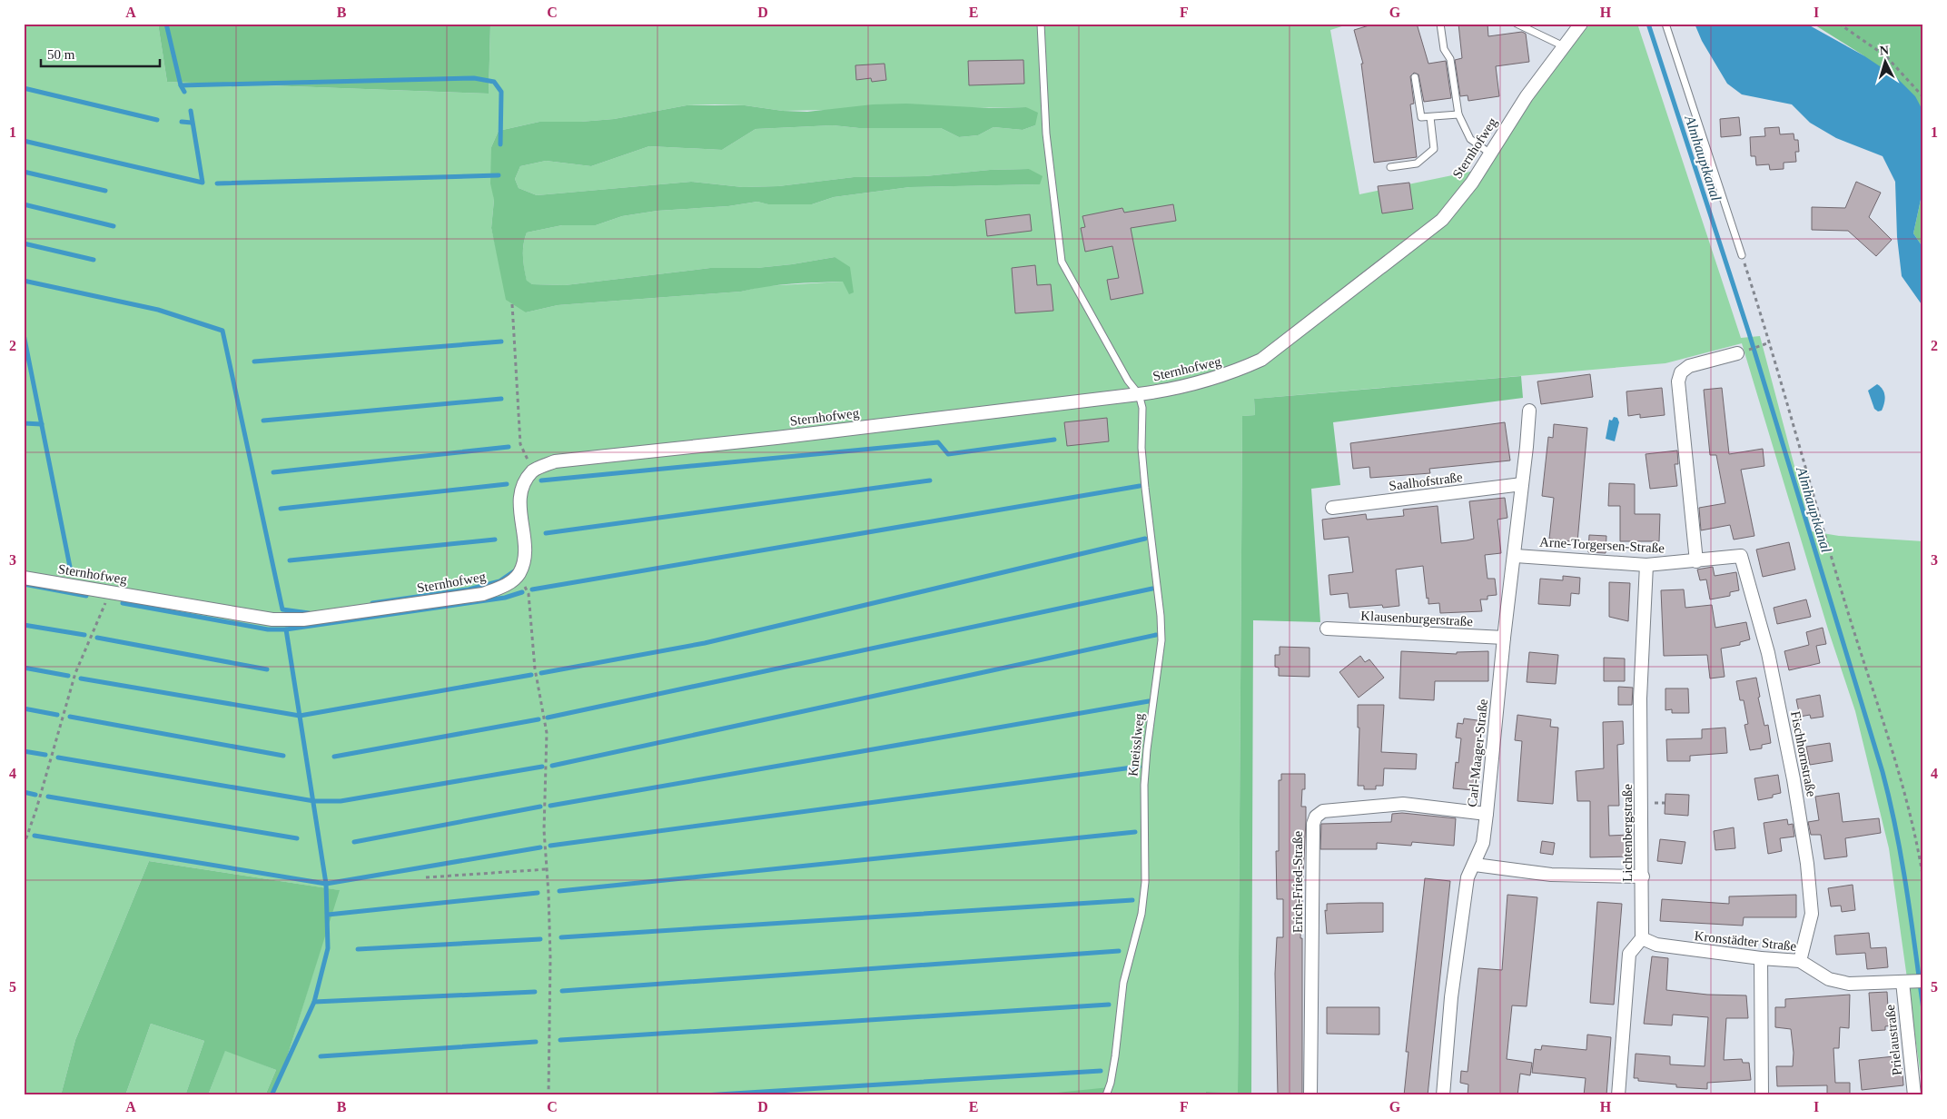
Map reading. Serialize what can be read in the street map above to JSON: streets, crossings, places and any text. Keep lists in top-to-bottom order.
{
  "streets": {
    "street": [
      "Sternhofweg",
      "Saalhofstraße",
      "Arne-Torgersen-Straße",
      "Klausenburgerstraße",
      "Carl-Maager-Straße",
      "Fischhornstraße",
      "Lichtenbergstraße",
      "Erich-Fried-Straße",
      "Kronstädter Straße",
      "Prielaustraße"
    ],
    "lane": ["Kneisslweg"]
  },
  "crossings": [
    ["Sternhofweg", "Kneisslweg"],
    ["Saalhofstraße", "Carl-Maager-Straße"],
    ["Arne-Torgersen-Straße", "Carl-Maager-Straße"],
    ["Arne-Torgersen-Straße", "Fischhornstraße"],
    ["Arne-Torgersen-Straße", "Lichtenbergstraße"],
    ["Klausenburgerstraße", "Carl-Maager-Straße"],
    ["Carl-Maager-Straße", "Erich-Fried-Straße"],
    ["Fischhornstraße", "Kronstädter Straße"],
    ["Lichtenbergstraße", "Kronstädter Straße"],
    ["Kronstädter Straße", "Prielaustraße"]
  ],
  "water": ["Almhauptkanal"],
  "scale_bar": "50 m",
  "north": "top",
  "grid": {
    "columns": [
      "A",
      "B",
      "C",
      "D",
      "E",
      "F",
      "G",
      "H",
      "I"
    ],
    "rows": [
      "1",
      "2",
      "3",
      "4",
      "5"
    ]
  }
}
